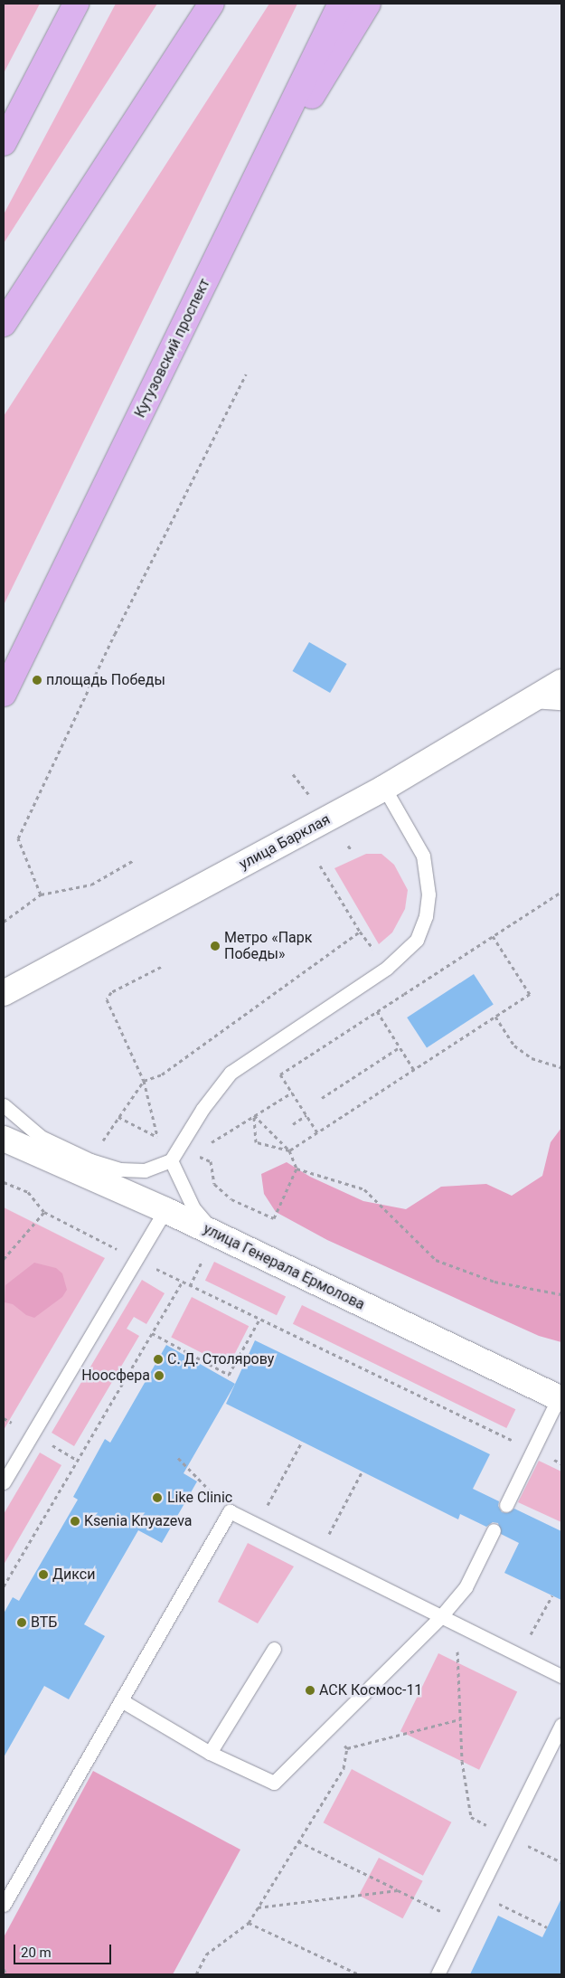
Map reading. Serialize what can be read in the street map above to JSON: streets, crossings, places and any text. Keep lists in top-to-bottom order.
{
  "streets": {
    "main road": ["Кутузовский проспект"],
    "street": ["улица Барклая", "улица Генерала Ермолова"]
  },
  "places": [
    "площадь Победы",
    "Метро «Парк Победы»",
    "С. Д. Столярову",
    "Ноосфера",
    "Like Clinic",
    "Ksenia Knyazeva",
    "Дикси",
    "ВТБ",
    "АСК Космос-11"
  ],
  "scale_bar": "20 m"
}
